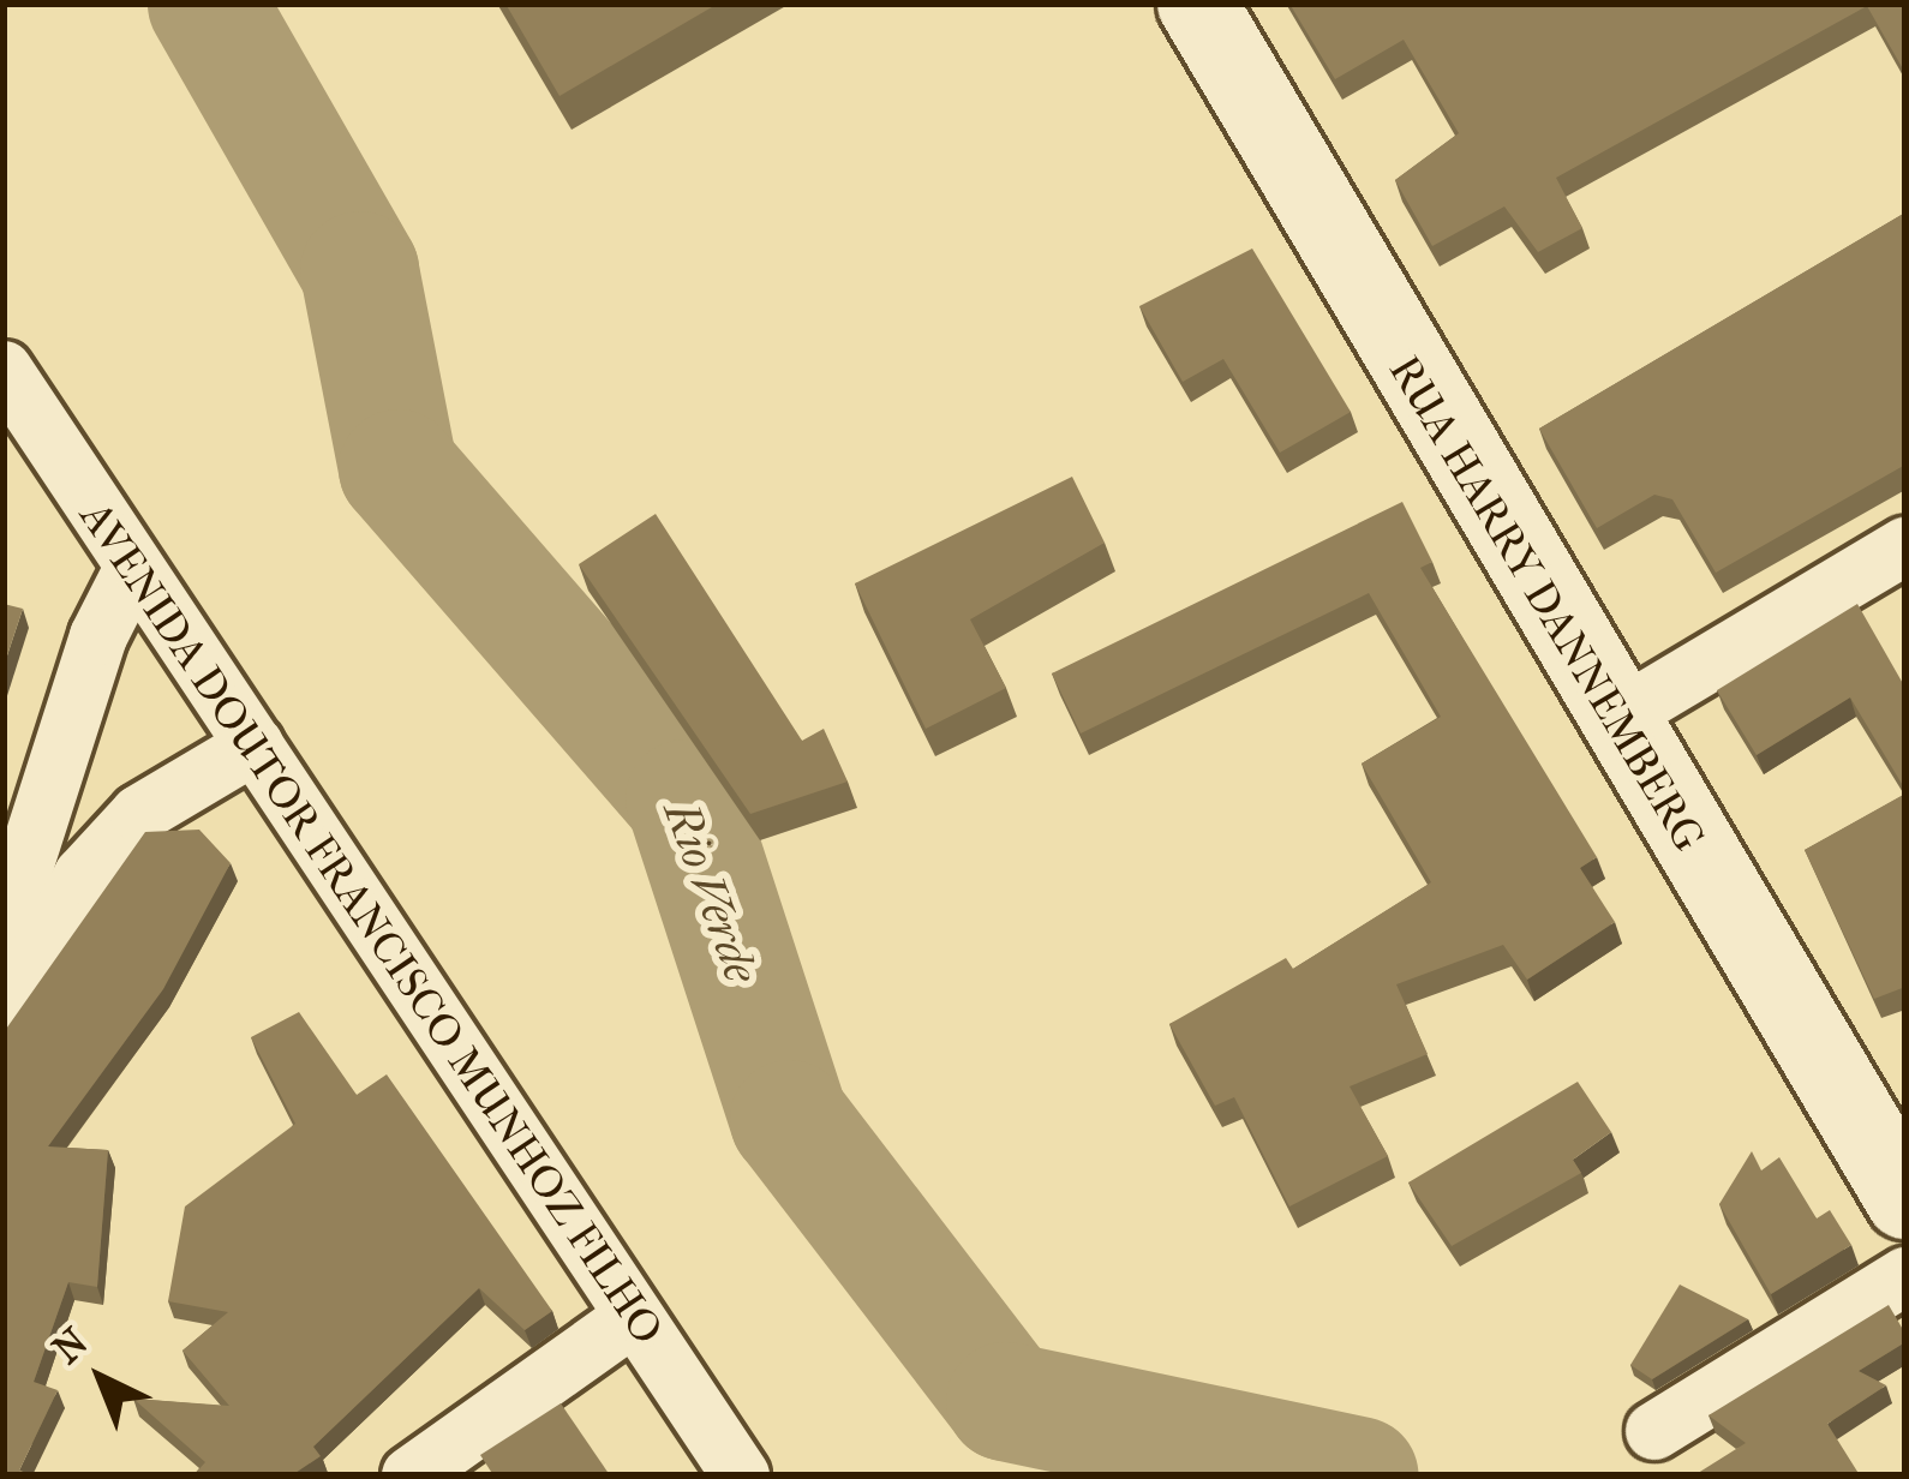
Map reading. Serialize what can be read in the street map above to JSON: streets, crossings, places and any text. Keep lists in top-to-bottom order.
{
  "streets": {
    "main road": ["RUA HARRY DANNEMBERG"],
    "street": ["AVENIDA DOUTOR FRANCISCO MUNHOZ FILHO"]
  },
  "water": ["Rio Verde"],
  "north": "top left"
}
